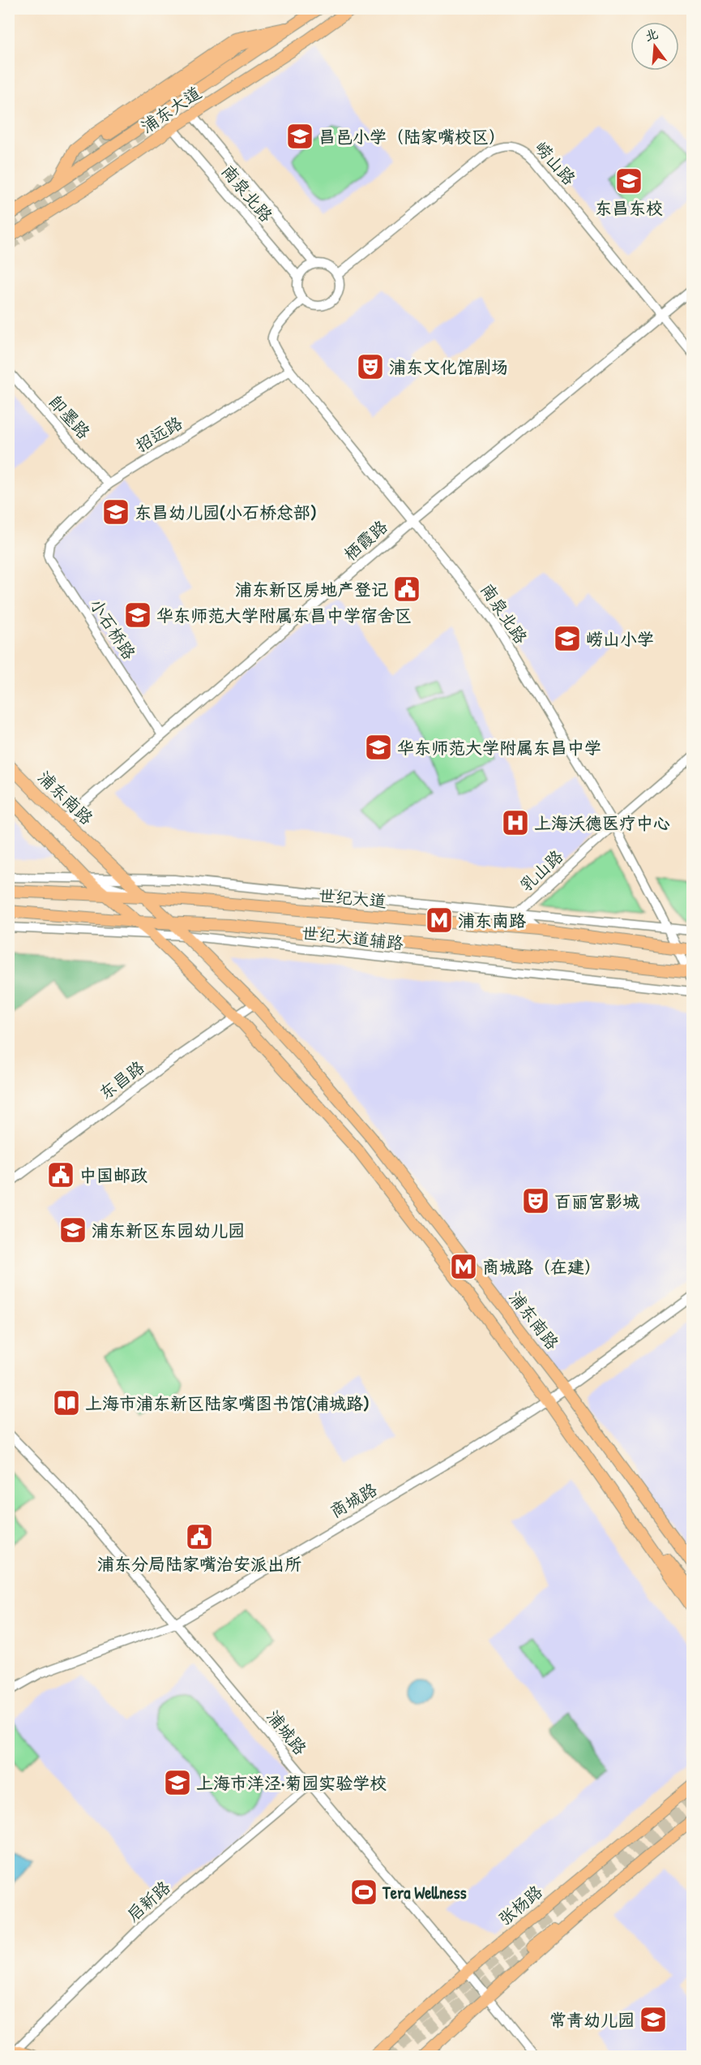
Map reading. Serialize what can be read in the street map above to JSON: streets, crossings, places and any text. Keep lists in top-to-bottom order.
{
  "streets": {
    "main road": [
      "浦东大道",
      "浦东南路",
      "世纪大道",
      "张杨路"
    ],
    "street": [
      "崂山路",
      "南泉北路",
      "即墨路",
      "招远路",
      "栖霞路",
      "小石桥路",
      "乳山路",
      "世纪大道辅路",
      "东昌路",
      "商城路",
      "浦城路",
      "启新路"
    ]
  },
  "crossings": [
    ["浦东大道", "南泉北路"],
    ["崂山路", "南泉北路"],
    ["崂山路", "栖霞路"],
    ["南泉北路", "招远路"],
    ["南泉北路", "栖霞路"],
    ["南泉北路", "乳山路"],
    ["南泉北路", "世纪大道"],
    ["即墨路", "招远路"],
    ["招远路", "小石桥路"],
    ["栖霞路", "小石桥路"],
    ["栖霞路", "浦东南路"],
    ["浦东南路", "世纪大道"],
    ["浦东南路", "世纪大道辅路"],
    ["浦东南路", "东昌路"],
    ["浦东南路", "商城路"],
    ["乳山路", "世纪大道"],
    ["商城路", "浦城路"],
    ["浦城路", "启新路"],
    ["浦城路", "张杨路"]
  ],
  "places": {
    "school or university": [
      "昌邑小学（陆家嘴校区）",
      "东昌东校",
      "东昌幼儿园(小石桥总部)",
      "华东师范大学附属东昌中学宿舍区",
      "崂山小学",
      "华东师范大学附属东昌中学",
      "浦东新区东园幼儿园",
      "上海市洋泾·菊园实验学校",
      "常青幼儿园"
    ],
    "theatre": ["浦东文化馆剧场", "百丽宫影城"],
    "public building": ["浦东新区房地产登记", "中国邮政", "浦东分局陆家嘴治安派出所"],
    "hospital": ["上海沃德医疗中心"],
    "metro station": ["浦东南路", "商城路（在建）"],
    "library": ["上海市浦东新区陆家嘴图书馆(浦城路)"],
    "sports": ["Tera Wellness"]
  },
  "north": "top"
}
